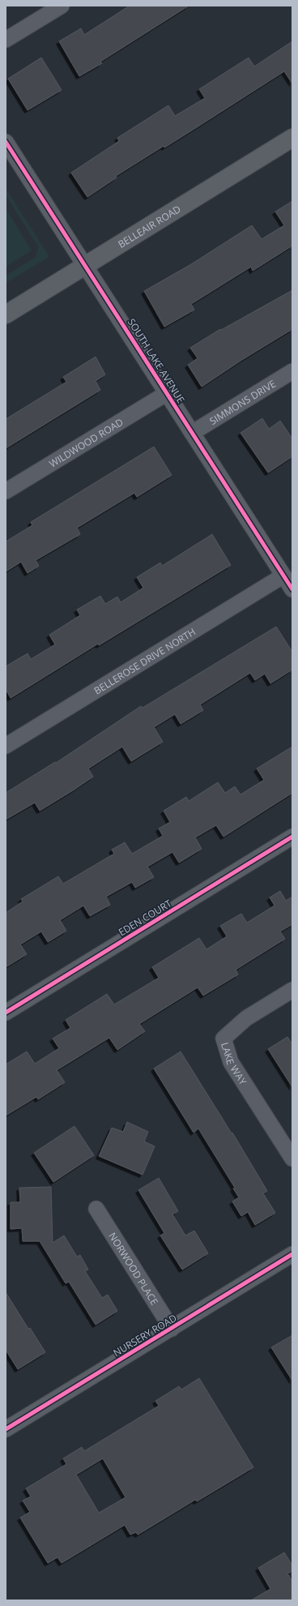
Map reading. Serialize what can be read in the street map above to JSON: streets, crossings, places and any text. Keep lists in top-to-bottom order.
{
  "streets": {
    "main road": ["BELLEAIR ROAD"],
    "street": [
      "SOUTH LAKE AVENUE",
      "SIMMONS DRIVE",
      "WILDWOOD ROAD",
      "BELLEROSE DRIVE NORTH",
      "EDEN COURT",
      "LAKE WAY",
      "NORWOOD PLACE",
      "NURSERY ROAD"
    ]
  },
  "crossings": [
    ["BELLEAIR ROAD", "SOUTH LAKE AVENUE"],
    ["SOUTH LAKE AVENUE", "SIMMONS DRIVE"],
    ["SOUTH LAKE AVENUE", "WILDWOOD ROAD"],
    ["SOUTH LAKE AVENUE", "BELLEROSE DRIVE NORTH"],
    ["NORWOOD PLACE", "NURSERY ROAD"]
  ]
}
